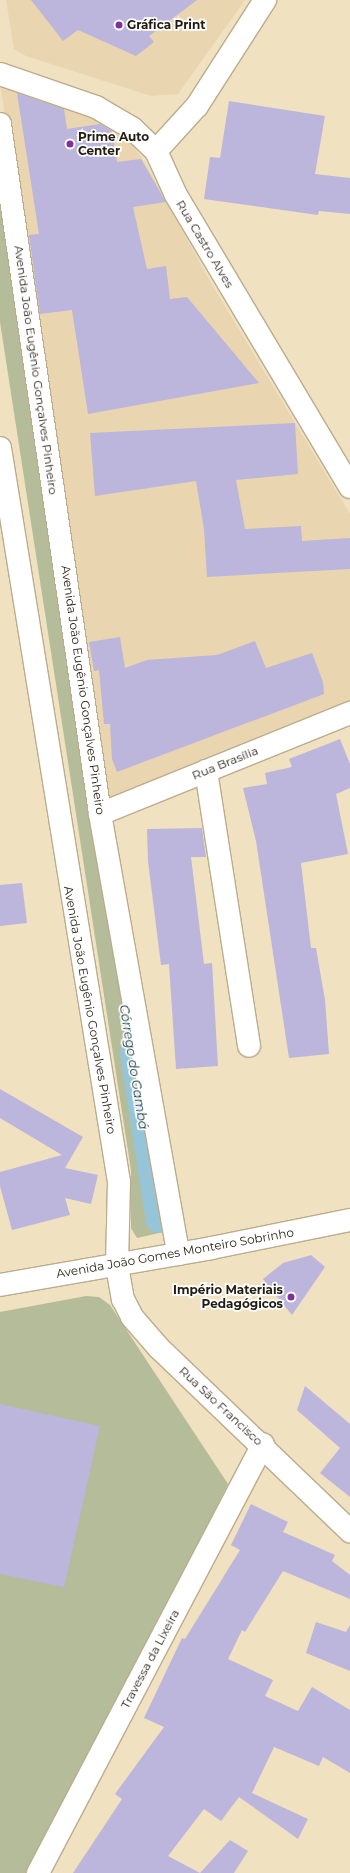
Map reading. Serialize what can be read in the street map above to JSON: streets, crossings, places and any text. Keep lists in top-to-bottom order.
{
  "streets": {
    "street": [
      "Rua Castro Alves",
      "Avenida João Eugênio Gonçalves Pinheiro",
      "Rua Brasília",
      "Avenida João Gomes Monteiro Sobrinho",
      "Rua São Francisco",
      "Travessa da Lixeira"
    ]
  },
  "crossings": [
    ["Avenida João Eugênio Gonçalves Pinheiro", "Rua Brasília"],
    ["Avenida João Eugênio Gonçalves Pinheiro", "Avenida João Gomes Monteiro Sobrinho"],
    ["Avenida João Eugênio Gonçalves Pinheiro", "Rua São Francisco"],
    ["Avenida João Gomes Monteiro Sobrinho", "Rua São Francisco"],
    ["Rua São Francisco", "Travessa da Lixeira"]
  ],
  "water": ["Córrego do Gambá"],
  "places": ["Gráfica Print", "Prime Auto Center", "Império Materiais Pedagógicos"]
}
